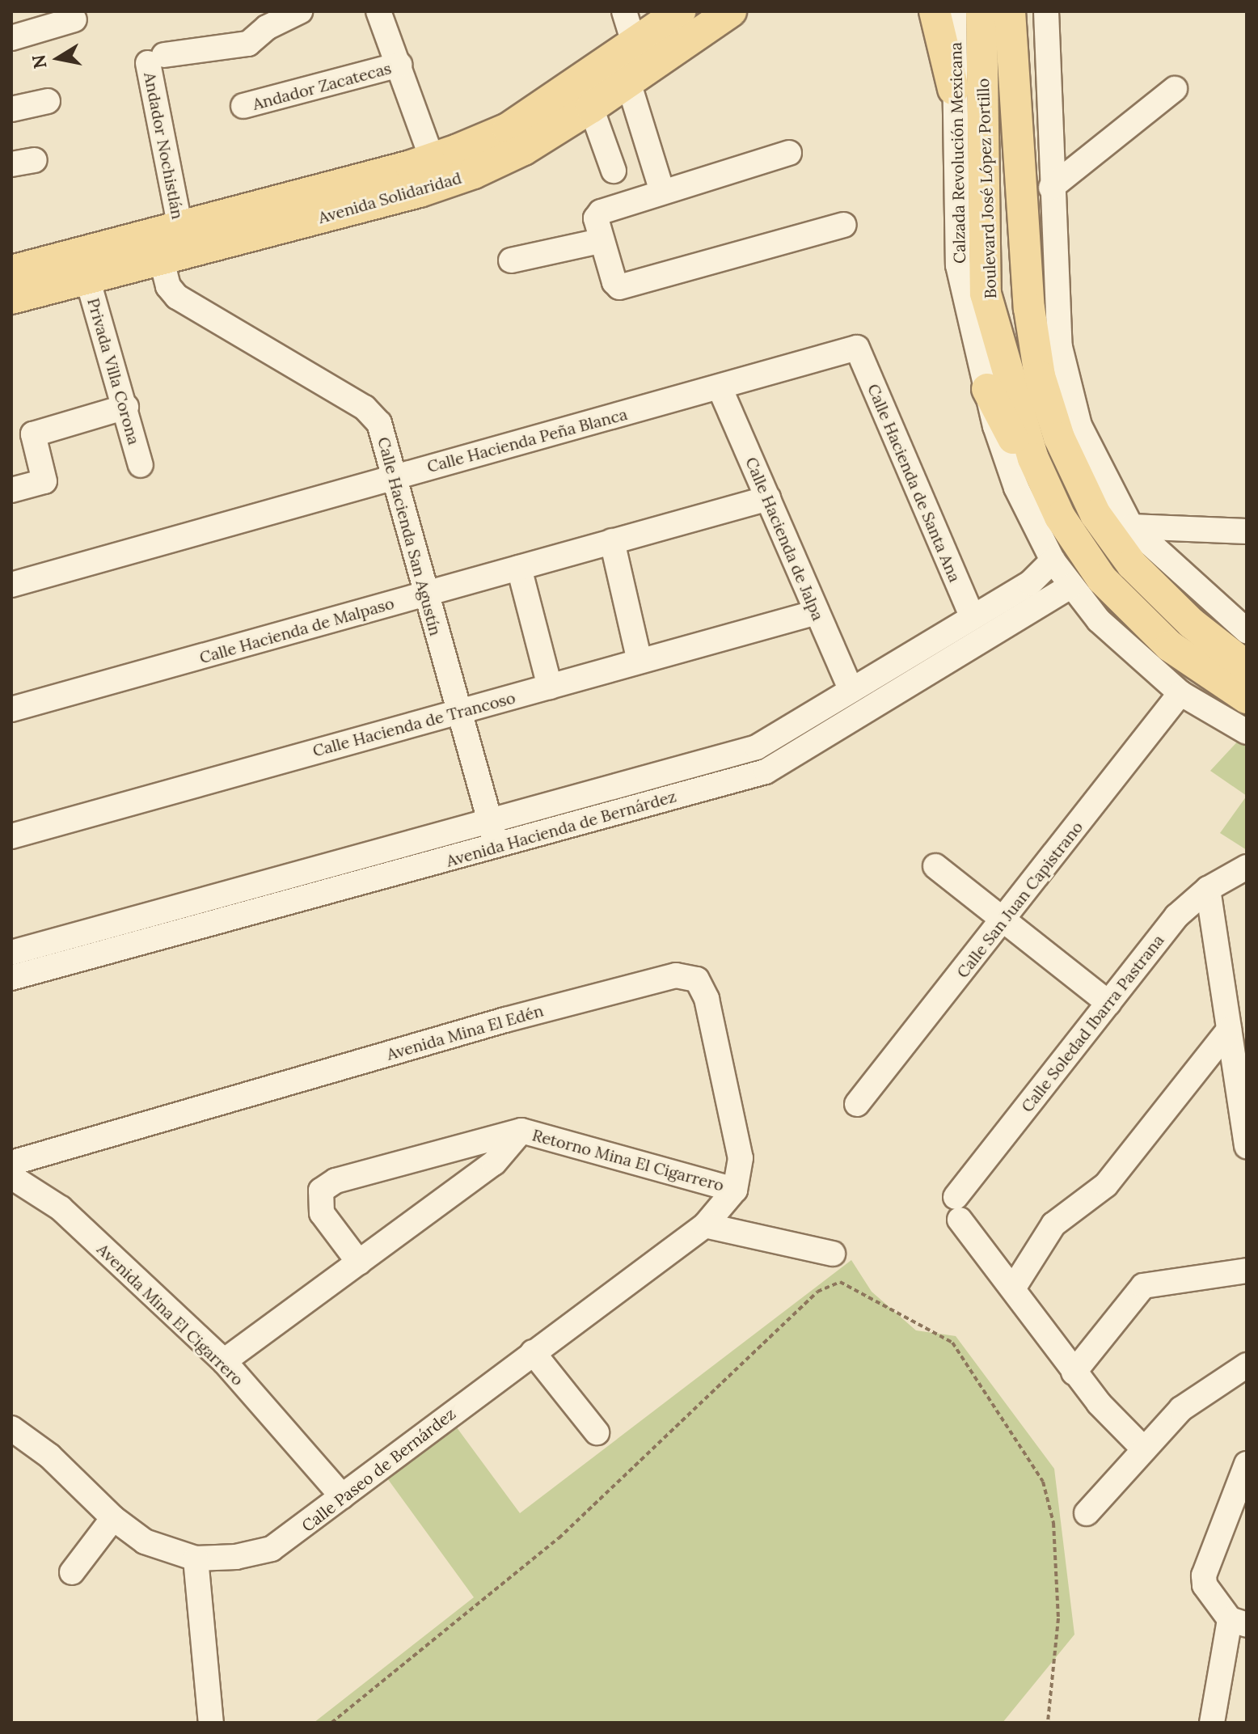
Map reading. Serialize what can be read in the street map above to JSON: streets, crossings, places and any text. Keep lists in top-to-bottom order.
{
  "streets": {
    "main road": ["Boulevard José López Portillo", "Avenida Solidaridad"],
    "street": [
      "Andador Zacatecas",
      "Andador Nochistlán",
      "Calzada Revolución Mexicana",
      "Privada Villa Corona",
      "Calle Hacienda Peña Blanca",
      "Calle Hacienda de Santa Ana",
      "Calle Hacienda San Agustín",
      "Calle Hacienda de Jalpa",
      "Calle Hacienda de Malpaso",
      "Calle Hacienda de Trancoso",
      "Avenida Hacienda de Bernárdez",
      "Calle San Juan Capistrano",
      "Calle Soledad Ibarra Pastrana",
      "Avenida Mina El Edén",
      "Retorno Mina El Cigarrero",
      "Avenida Mina El Cigarrero",
      "Calle Paseo de Bernárdez"
    ]
  },
  "crossings": [
    ["Andador Nochistlán", "Avenida Solidaridad"],
    ["Calzada Revolución Mexicana", "Avenida Hacienda de Bernárdez"],
    ["Calzada Revolución Mexicana", "Calle San Juan Capistrano"],
    ["Avenida Solidaridad", "Privada Villa Corona"],
    ["Avenida Solidaridad", "Calle Hacienda San Agustín"],
    ["Calle Hacienda Peña Blanca", "Calle Hacienda de Santa Ana"],
    ["Calle Hacienda Peña Blanca", "Calle Hacienda San Agustín"],
    ["Calle Hacienda Peña Blanca", "Calle Hacienda de Jalpa"],
    ["Calle Hacienda de Santa Ana", "Avenida Hacienda de Bernárdez"],
    ["Calle Hacienda San Agustín", "Calle Hacienda de Malpaso"],
    ["Calle Hacienda San Agustín", "Calle Hacienda de Trancoso"],
    ["Calle Hacienda San Agustín", "Avenida Hacienda de Bernárdez"],
    ["Calle Hacienda de Jalpa", "Calle Hacienda de Malpaso"],
    ["Calle Hacienda de Jalpa", "Calle Hacienda de Trancoso"],
    ["Calle Hacienda de Jalpa", "Avenida Hacienda de Bernárdez"],
    ["Avenida Mina El Edén", "Retorno Mina El Cigarrero"],
    ["Avenida Mina El Edén", "Calle Paseo de Bernárdez"],
    ["Retorno Mina El Cigarrero", "Avenida Mina El Cigarrero"],
    ["Retorno Mina El Cigarrero", "Calle Paseo de Bernárdez"],
    ["Avenida Mina El Cigarrero", "Calle Paseo de Bernárdez"]
  ],
  "north": "left"
}
